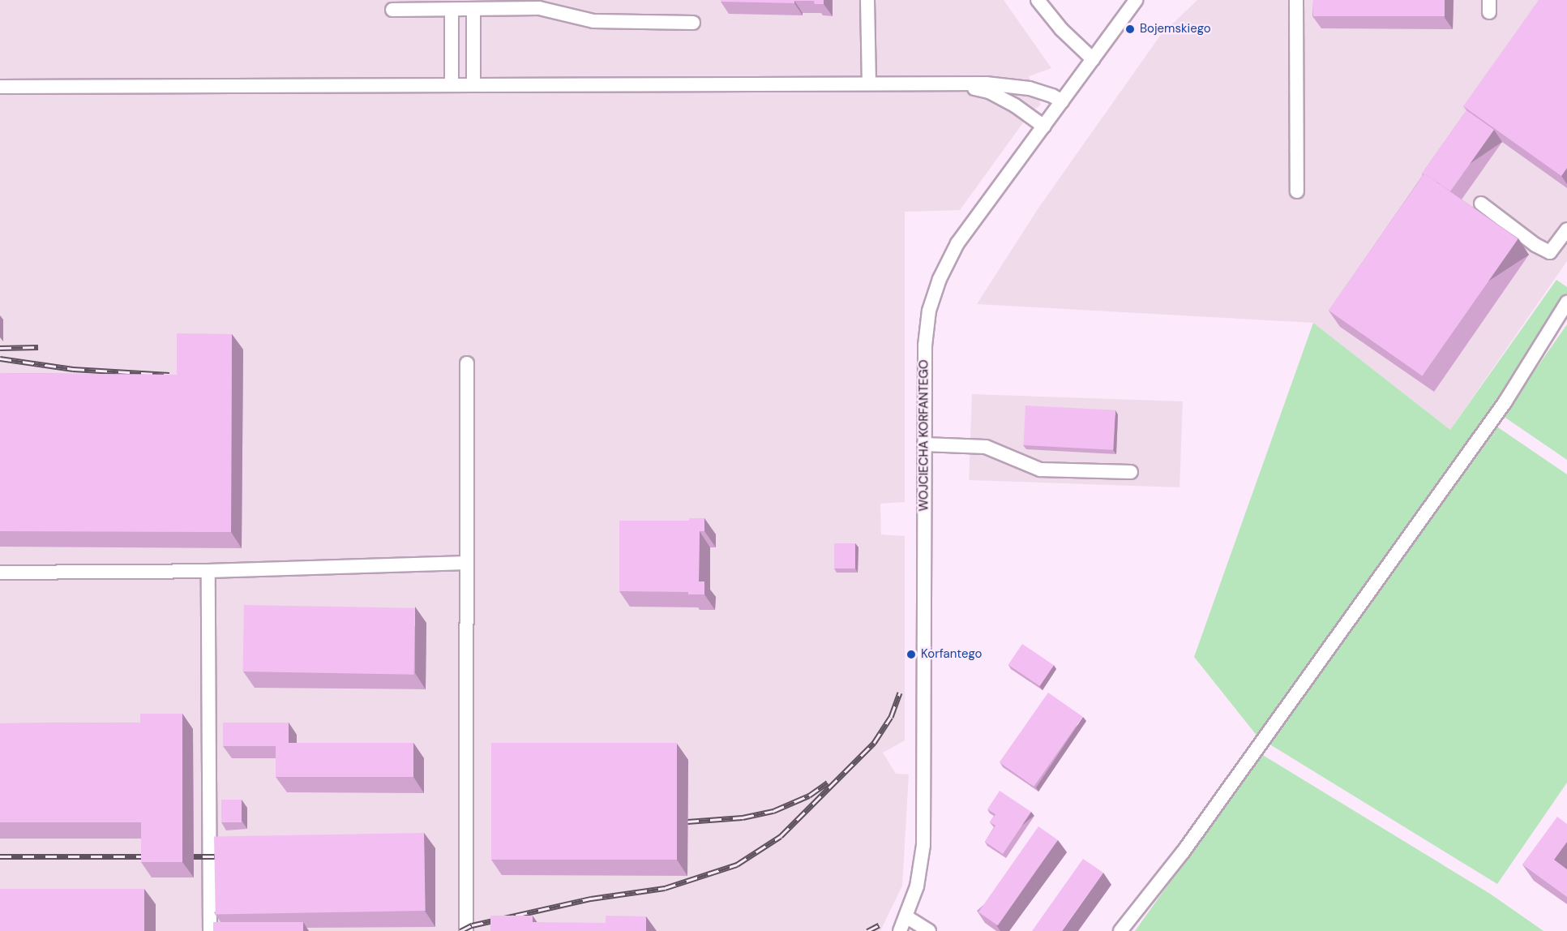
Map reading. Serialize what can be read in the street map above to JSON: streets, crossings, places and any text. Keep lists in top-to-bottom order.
{
  "streets": {
    "street": ["WOJCIECHA KORFANTEGO"]
  },
  "places": ["Bojemskiego", "Korfantego"]
}
